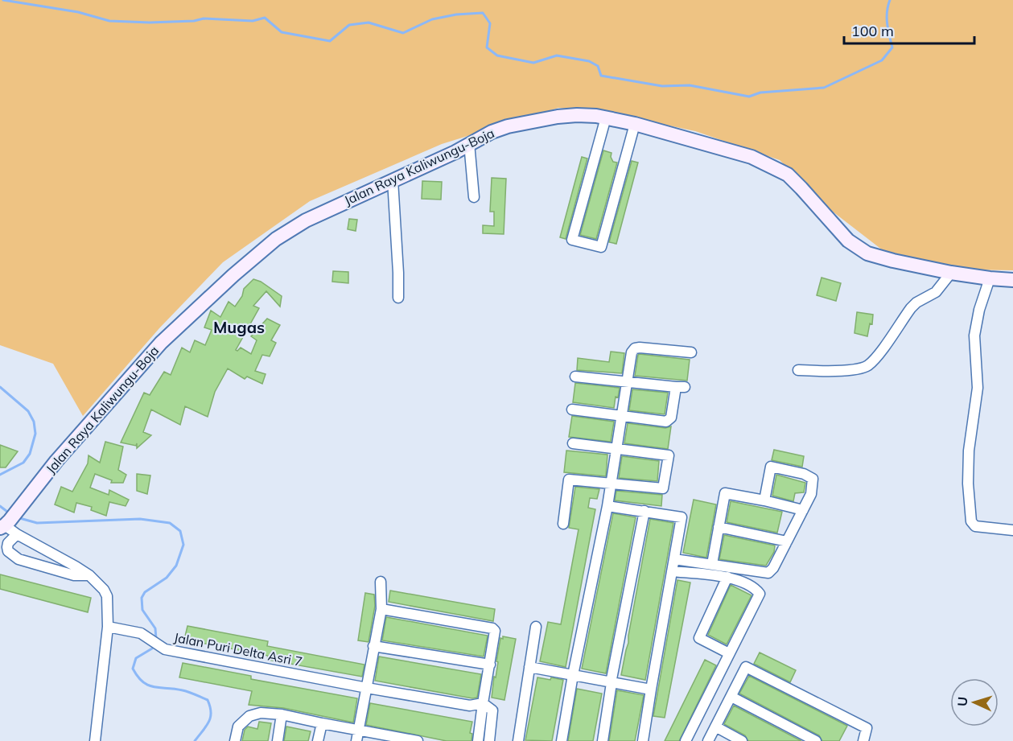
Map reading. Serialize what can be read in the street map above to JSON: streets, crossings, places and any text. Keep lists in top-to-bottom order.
{
  "streets": {
    "main road": ["Jalan Raya Kaliwungu-Boja"],
    "street": ["Jalan Puri Delta Asri 7"]
  },
  "districts": ["Mugas"],
  "scale_bar": "100 m",
  "north": "left"
}
